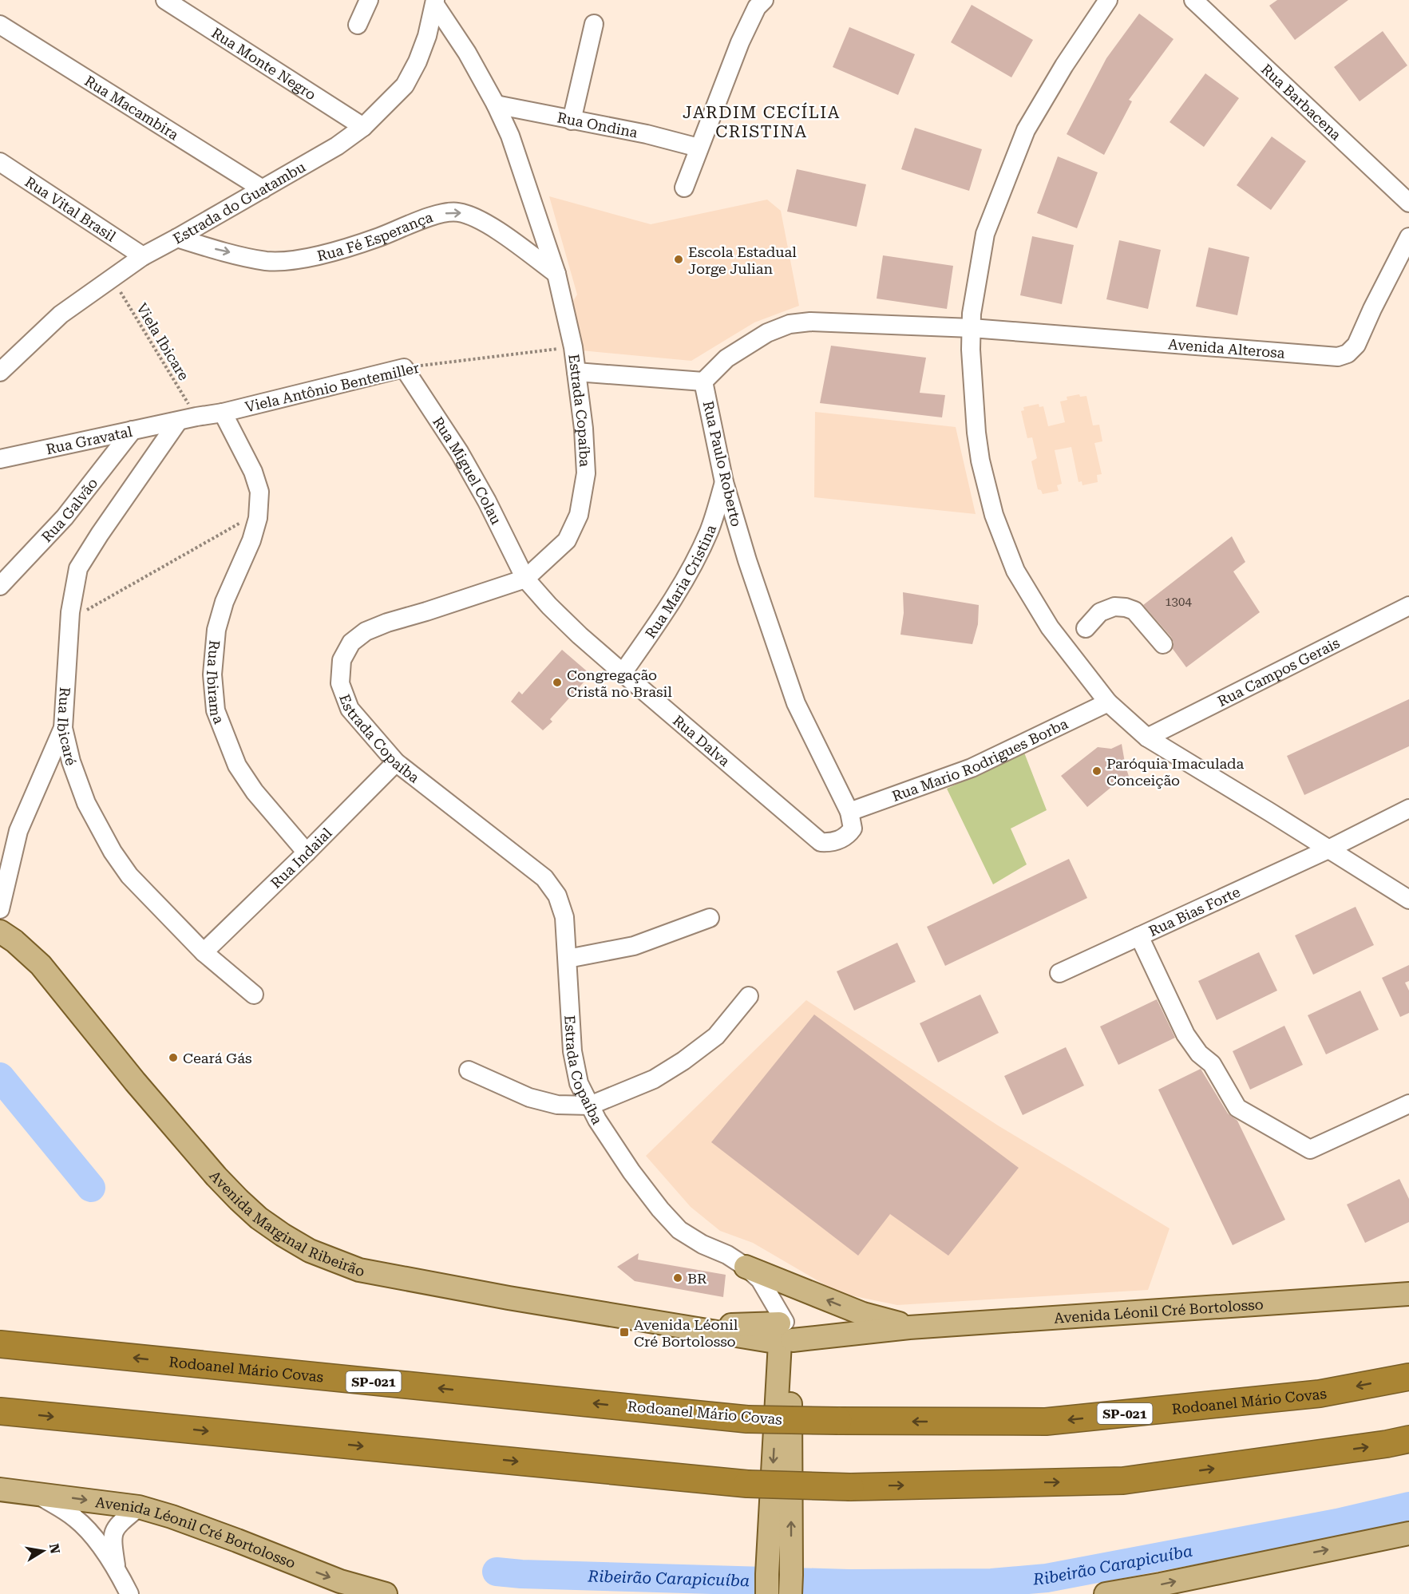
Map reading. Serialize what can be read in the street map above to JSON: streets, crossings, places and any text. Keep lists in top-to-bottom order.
{
  "streets": {
    "highway": ["Rodoanel Mário Covas", "SP-021"],
    "main road": ["Avenida Marginal Ribeirão", "Avenida Léonil Cré Bortolosso"],
    "street": [
      "Rua Monte Negro",
      "Rua Barbacena",
      "Rua Macambira",
      "Rua Ondina",
      "Estrada do Guatambu",
      "Rua Vital Brasil",
      "Rua Fé Esperança",
      "Avenida Alterosa",
      "Viela Antônio Bentemiller",
      "Estrada Copaíba",
      "Rua Gravatal",
      "Rua Paulo Roberto",
      "Rua Miguel Colau",
      "Rua Galvão",
      "Rua Maria Cristina",
      "Rua Campos Gerais",
      "Rua Ibirama",
      "Rua Ibicaré",
      "Rua Dalva",
      "Rua Mario Rodrigues Borba",
      "Rua Indaial",
      "Rua Bias Forte"
    ],
    "path": ["Viela Ibicare"]
  },
  "crossings": [
    ["Rua Monte Negro", "Estrada do Guatambu"],
    ["Rua Macambira", "Estrada do Guatambu"],
    ["Rua Ondina", "Estrada Copaíba"],
    ["Estrada do Guatambu", "Rua Vital Brasil"],
    ["Estrada do Guatambu", "Rua Fé Esperança"],
    ["Estrada do Guatambu", "Viela Ibicare"],
    ["Estrada do Guatambu", "Estrada Copaíba"],
    ["Rua Fé Esperança", "Estrada Copaíba"],
    ["Viela Ibicare", "Viela Antônio Bentemiller"],
    ["Avenida Alterosa", "Rua Paulo Roberto"],
    ["Viela Antônio Bentemiller", "Estrada Copaíba"],
    ["Viela Antônio Bentemiller", "Rua Gravatal"],
    ["Viela Antônio Bentemiller", "Rua Miguel Colau"],
    ["Viela Antônio Bentemiller", "Rua Ibirama"],
    ["Viela Antônio Bentemiller", "Rua Ibicaré"],
    ["Estrada Copaíba", "Rua Miguel Colau"],
    ["Estrada Copaíba", "Rua Dalva"],
    ["Estrada Copaíba", "Rua Indaial"],
    ["Estrada Copaíba", "Avenida Léonil Cré Bortolosso"],
    ["Rua Gravatal", "Rua Galvão"],
    ["Rua Gravatal", "Rua Ibicaré"],
    ["Rua Paulo Roberto", "Rua Maria Cristina"],
    ["Rua Paulo Roberto", "Rua Dalva"],
    ["Rua Paulo Roberto", "Rua Mario Rodrigues Borba"],
    ["Rua Miguel Colau", "Rua Dalva"],
    ["Rua Maria Cristina", "Rua Dalva"],
    ["Rua Ibirama", "Rua Indaial"],
    ["Rua Ibicaré", "Rua Indaial"],
    ["Rua Dalva", "Rua Mario Rodrigues Borba"],
    ["Avenida Marginal Ribeirão", "Avenida Léonil Cré Bortolosso"]
  ],
  "one_way": ["Rua Fé Esperança"],
  "districts": ["JARDIM CECÍLIA CRISTINA"],
  "water": ["Ribeirão Carapicuíba"],
  "places": {
    "other": [
      "Escola Estadual Jorge Julian",
      "Congregação Cristã no Brasil",
      "Paróquia Imaculada Conceição",
      "Ceará Gás",
      "BR"
    ],
    "transit": ["Avenida Léonil Cré Bortolosso"]
  },
  "house_numbers": ["1304"],
  "north": "right"
}
